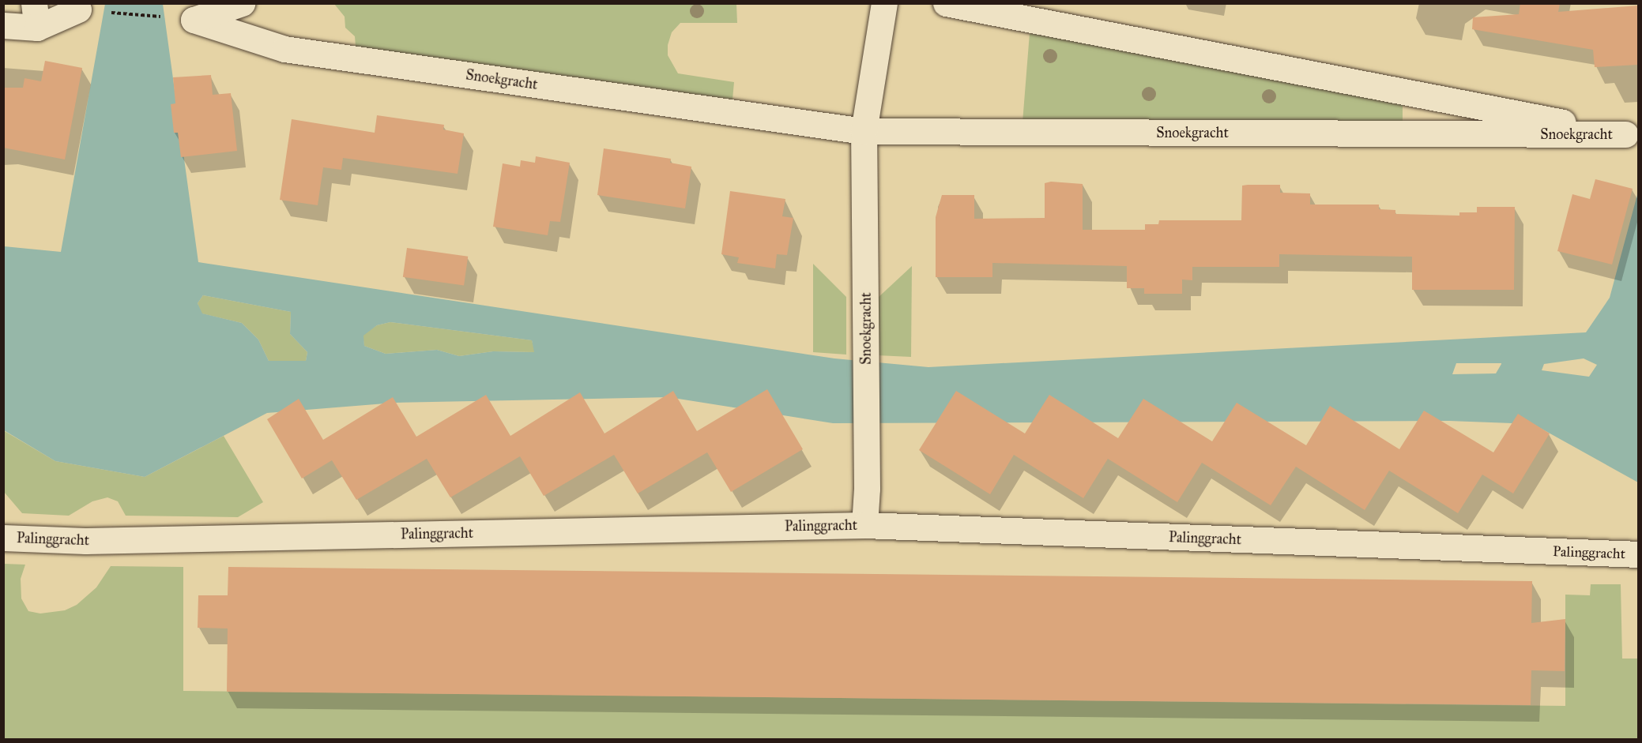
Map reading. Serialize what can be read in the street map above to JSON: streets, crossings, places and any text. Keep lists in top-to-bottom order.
{
  "streets": {
    "street": ["Snoekgracht", "Palinggracht"]
  },
  "crossings": [
    ["Snoekgracht", "Palinggracht"]
  ]
}
